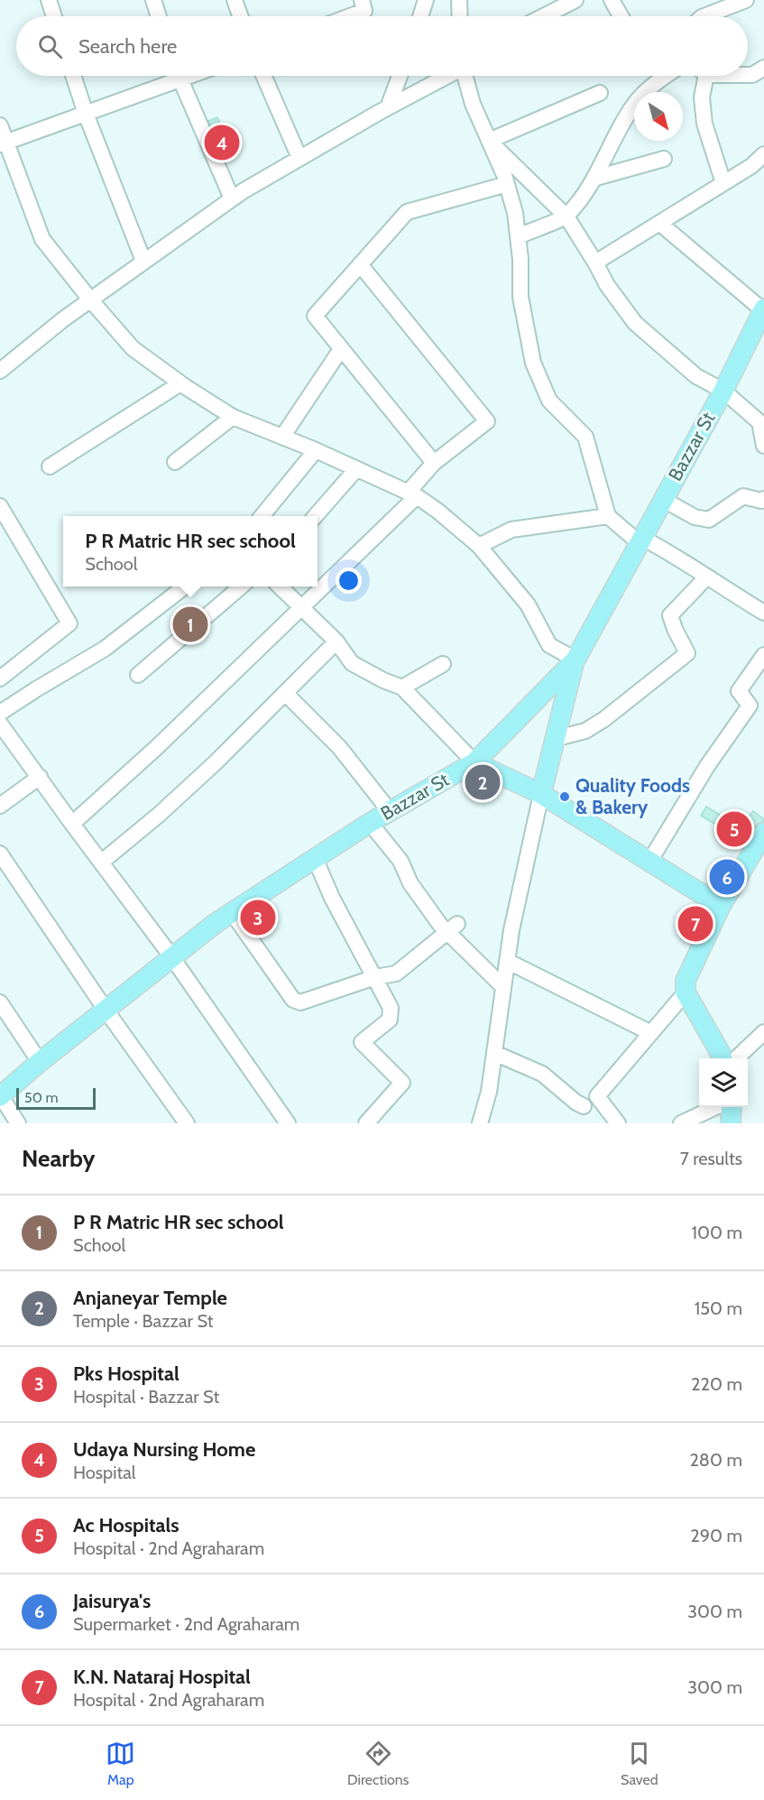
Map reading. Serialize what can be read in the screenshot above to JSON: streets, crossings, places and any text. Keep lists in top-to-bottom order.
{
  "streets": {
    "main road": ["Bazzar St"]
  },
  "places": ["Quality Foods & Bakery"],
  "scale_bar": "50 m",
  "north": "bottom right",
  "page": {
    "search": "Search here",
    "pins": [
      "4",
      "1",
      "2",
      "5",
      "6",
      "3",
      "7"
    ],
    "popup": ["P R Matric HR sec school", "School"],
    "scale": "50 m",
    "heading": ["Nearby", "7 results"],
    "list": [
      {
        "mark": "1",
        "name": "P R Matric HR sec school",
        "note": "School",
        "value": "100 m"
      },
      {
        "mark": "2",
        "name": "Anjaneyar Temple",
        "note": "Temple · Bazzar St",
        "value": "150 m"
      },
      {
        "mark": "3",
        "name": "Pks Hospital",
        "note": "Hospital · Bazzar St",
        "value": "220 m"
      },
      {
        "mark": "4",
        "name": "Udaya Nursing Home",
        "note": "Hospital",
        "value": "280 m"
      },
      {
        "mark": "5",
        "name": "Ac Hospitals",
        "note": "Hospital · 2nd Agraharam",
        "value": "290 m"
      },
      {
        "mark": "6",
        "name": "Jaisurya's",
        "note": "Supermarket · 2nd Agraharam",
        "value": "300 m"
      },
      {
        "mark": "7",
        "name": "K.N. Nataraj Hospital",
        "note": "Hospital · 2nd Agraharam",
        "value": "300 m"
      }
    ],
    "nav": ["Map", "Directions", "Saved"]
  }
}
